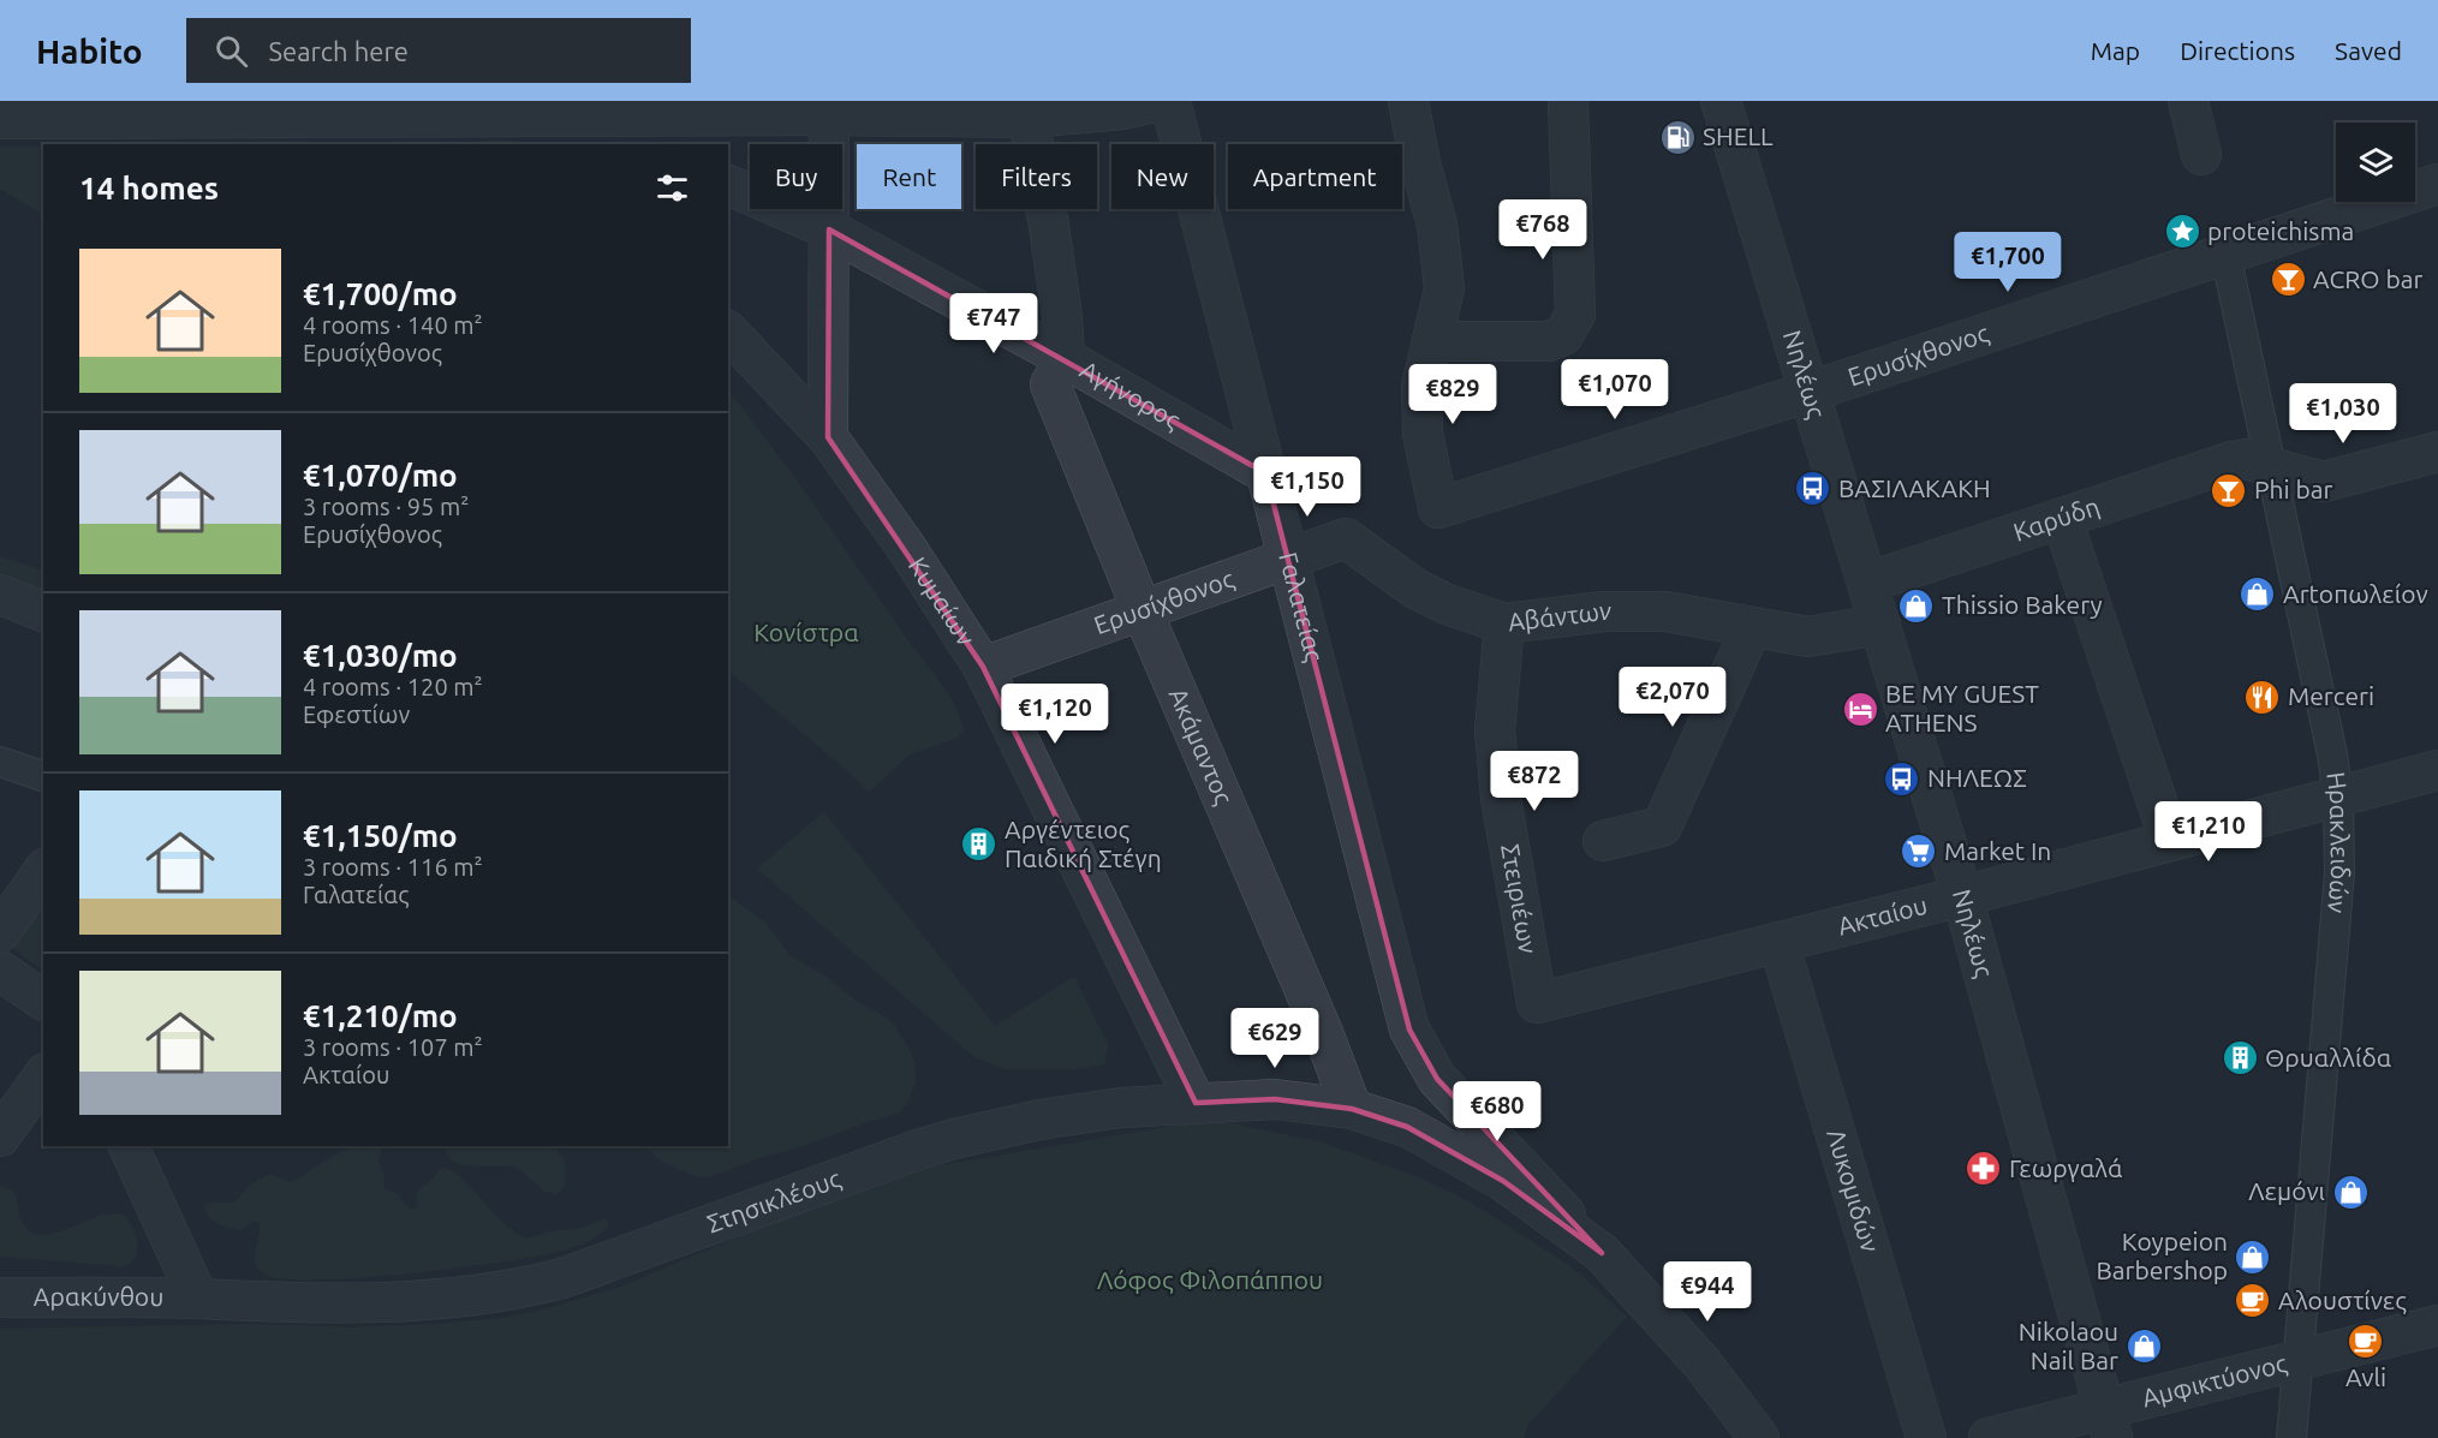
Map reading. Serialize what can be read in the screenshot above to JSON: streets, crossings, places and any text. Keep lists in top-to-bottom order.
{
  "streets": {
    "street": [
      "Ερυσίχθονος",
      "Νηλέως",
      "Αγήνορος",
      "Καρύδη",
      "Κυμαίων",
      "Γαλατείας",
      "Αβάντων",
      "Ακάμαντος",
      "Ηρακλειδών",
      "Στειριέων",
      "Ακταίου",
      "Λυκομιδών",
      "Στησικλέους",
      "Αρακύνθου",
      "Αμφικτύονος"
    ]
  },
  "crossings": [
    ["Ερυσίχθονος", "Νηλέως"],
    ["Ερυσίχθονος", "Κυμαίων"],
    ["Ερυσίχθονος", "Γαλατείας"],
    ["Ερυσίχθονος", "Αβάντων"],
    ["Ερυσίχθονος", "Ακάμαντος"],
    ["Ερυσίχθονος", "Ηρακλειδών"],
    ["Νηλέως", "Καρύδη"],
    ["Νηλέως", "Αβάντων"],
    ["Νηλέως", "Ακταίου"],
    ["Νηλέως", "Αμφικτύονος"],
    ["Αγήνορος", "Γαλατείας"],
    ["Αγήνορος", "Ακάμαντος"],
    ["Καρύδη", "Ηρακλειδών"],
    ["Κυμαίων", "Στησικλέους"],
    ["Αβάντων", "Στειριέων"],
    ["Ακάμαντος", "Στησικλέους"],
    ["Ηρακλειδών", "Ακταίου"],
    ["Ηρακλειδών", "Αμφικτύονος"],
    ["Στειριέων", "Ακταίου"],
    ["Ακταίου", "Λυκομιδών"],
    ["Στησικλέους", "Αρακύνθου"]
  ],
  "parks": ["Κονίστρα", "Λόφος Φιλοπάππου"],
  "places": {
    "fuel station": ["SHELL"],
    "place": ["proteichisma"],
    "bar": ["ACRO bar", "Phi bar"],
    "bus stop": ["ΒΑΣΙΛΑΚΑΚΗ", "ΝΗΛΕΩΣ"],
    "shop": [
      "Artοπωλείον",
      "Thissio Bakery",
      "Λεμόνι",
      "Koypeion Barbershop",
      "Nikolaou Nail Bar"
    ],
    "restaurant": ["Merceri"],
    "hotel": ["BE MY GUEST ATHENS"],
    "building": ["Αργέντειος Παιδική Στέγη", "Θρυαλλίδα"],
    "supermarket": ["Market In"],
    "pharmacy": ["Γεωργαλά"],
    "cafe": ["Αλουστίνες", "Avli"]
  },
  "page": {
    "header": "Habito",
    "search": "Search here",
    "nav": ["Map", "Directions", "Saved"],
    "chip": [
      "Buy",
      "Rent",
      "Filters",
      "New",
      "Apartment"
    ],
    "heading": "14 homes",
    "price": [
      "€768",
      "€1,700",
      "€747",
      "€1,070",
      "€829",
      "€1,030",
      "€1,150",
      "€2,070",
      "€1,120",
      "€872",
      "€1,210",
      "€629",
      "€680",
      "€944"
    ],
    "list": [
      {
        "name": "€1,700/mo",
        "note": "4 rooms · 140 m² · Ερυσίχθονος"
      },
      {
        "name": "€1,070/mo",
        "note": "3 rooms · 95 m² · Ερυσίχθονος"
      },
      {
        "name": "€1,030/mo",
        "note": "4 rooms · 120 m² · Εφεστίων"
      },
      {
        "name": "€1,150/mo",
        "note": "3 rooms · 116 m² · Γαλατείας"
      },
      {
        "name": "€1,210/mo",
        "note": "3 rooms · 107 m² · Ακταίου"
      }
    ]
  }
}
